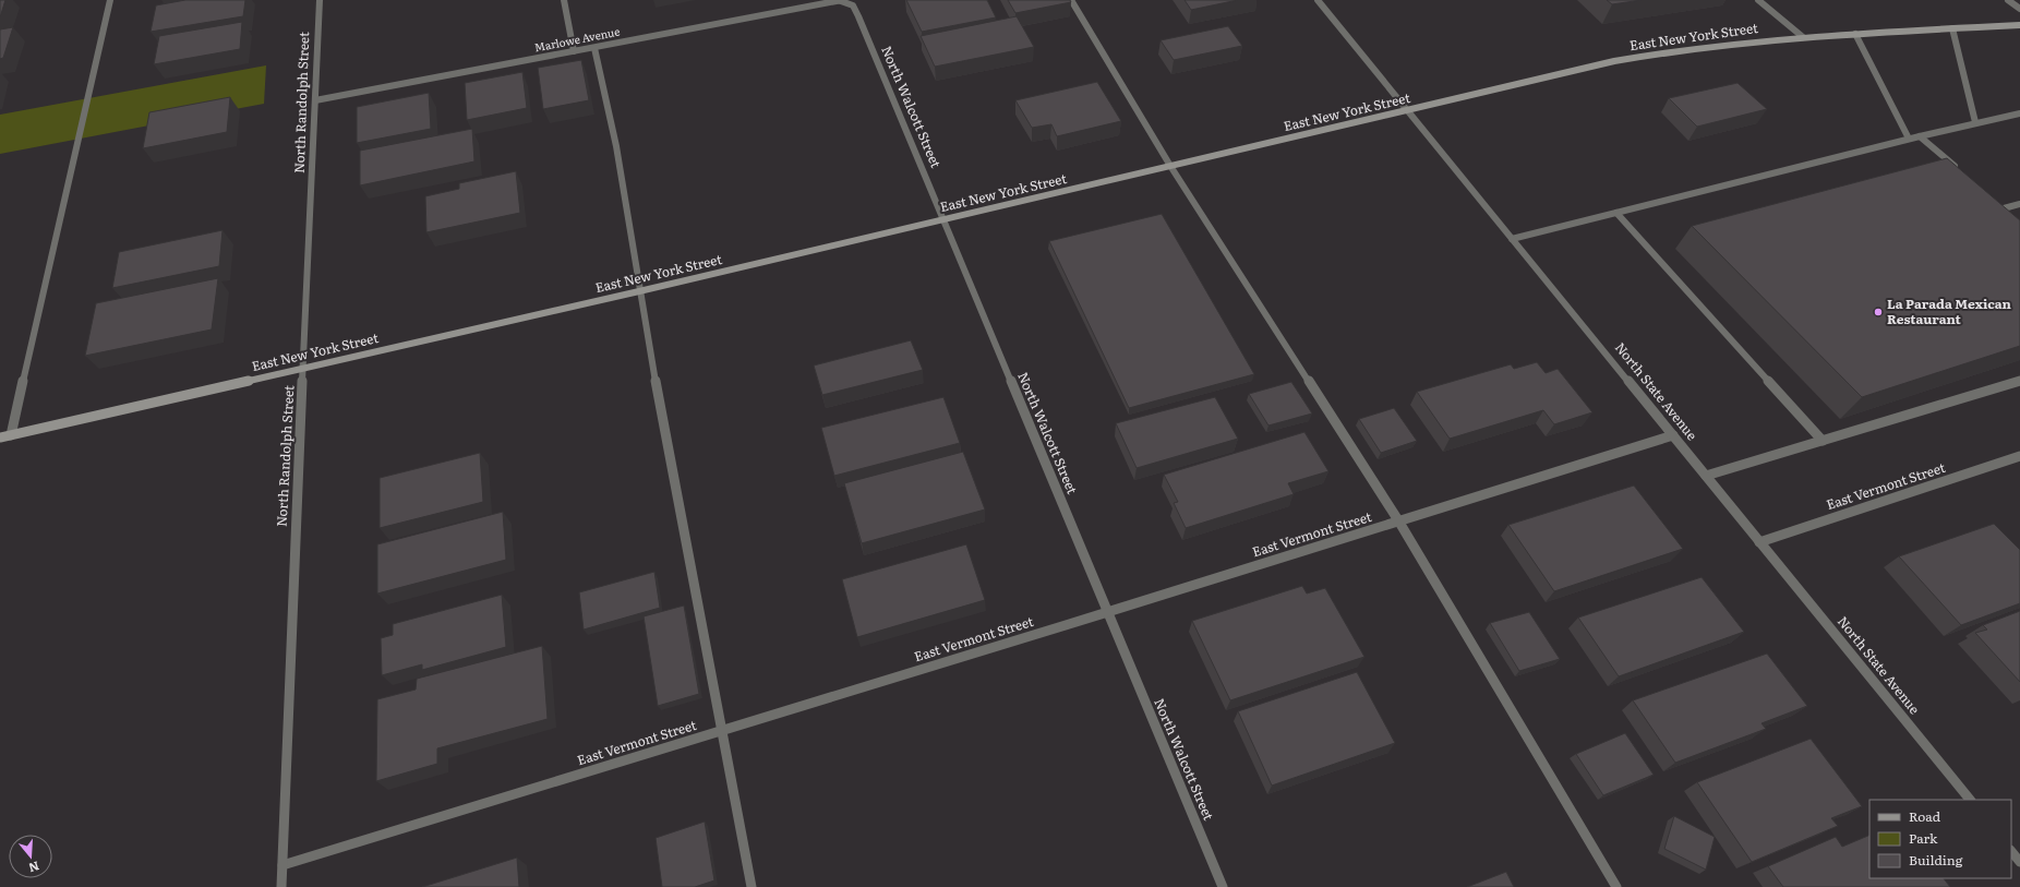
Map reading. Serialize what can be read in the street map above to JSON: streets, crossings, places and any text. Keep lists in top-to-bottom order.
{
  "streets": {
    "main road": ["East New York Street"],
    "street": [
      "Marlowe Avenue",
      "North Randolph Street",
      "North Walcott Street",
      "North State Avenue",
      "East Vermont Street"
    ]
  },
  "crossings": [
    ["East New York Street", "North Randolph Street"],
    ["East New York Street", "North Walcott Street"],
    ["East New York Street", "North State Avenue"],
    ["Marlowe Avenue", "North Randolph Street"],
    ["Marlowe Avenue", "North Walcott Street"],
    ["North Randolph Street", "East Vermont Street"],
    ["North Walcott Street", "East Vermont Street"],
    ["North State Avenue", "East Vermont Street"]
  ],
  "places": ["La Parada Mexican Restaurant"],
  "legend": ["Road", "Park", "Building"],
  "north": "bottom"
}
